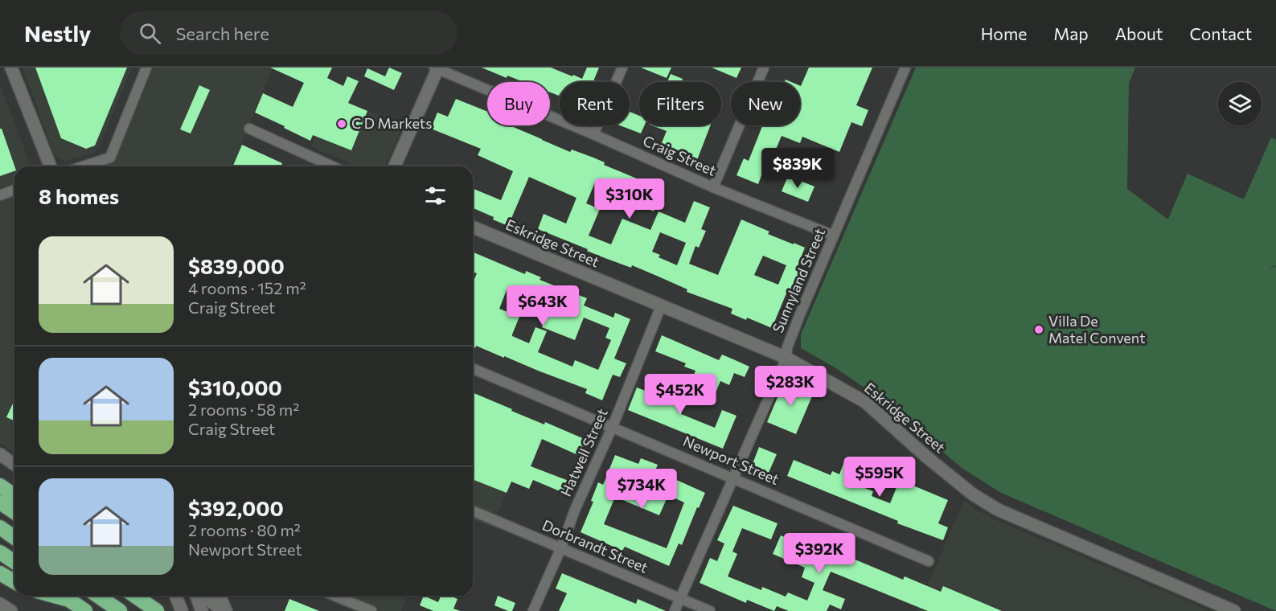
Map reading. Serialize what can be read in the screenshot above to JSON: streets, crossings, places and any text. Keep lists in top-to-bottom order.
{
  "streets": {
    "street": [
      "Craig Street",
      "Eskridge Street",
      "Sunnyland Street",
      "Hatwell Street",
      "Newport Street",
      "Dorbrandt Street"
    ]
  },
  "crossings": [
    ["Craig Street", "Sunnyland Street"],
    ["Eskridge Street", "Sunnyland Street"],
    ["Eskridge Street", "Hatwell Street"],
    ["Sunnyland Street", "Newport Street"],
    ["Sunnyland Street", "Dorbrandt Street"],
    ["Hatwell Street", "Newport Street"],
    ["Hatwell Street", "Dorbrandt Street"]
  ],
  "places": ["C D Markets", "Villa De Matel Convent"],
  "page": {
    "header": "Nestly",
    "search": "Search here",
    "nav": [
      "Home",
      "Map",
      "About",
      "Contact"
    ],
    "chip": [
      "Buy",
      "Rent",
      "Filters",
      "New"
    ],
    "price": [
      "$839K",
      "$310K",
      "$643K",
      "$283K",
      "$452K",
      "$595K",
      "$734K",
      "$392K"
    ],
    "heading": "8 homes",
    "list": [
      {
        "name": "$839,000",
        "note": "4 rooms · 152 m² · Craig Street"
      },
      {
        "name": "$310,000",
        "note": "2 rooms · 58 m² · Craig Street"
      },
      {
        "name": "$392,000",
        "note": "2 rooms · 80 m² · Newport Street"
      }
    ]
  }
}
